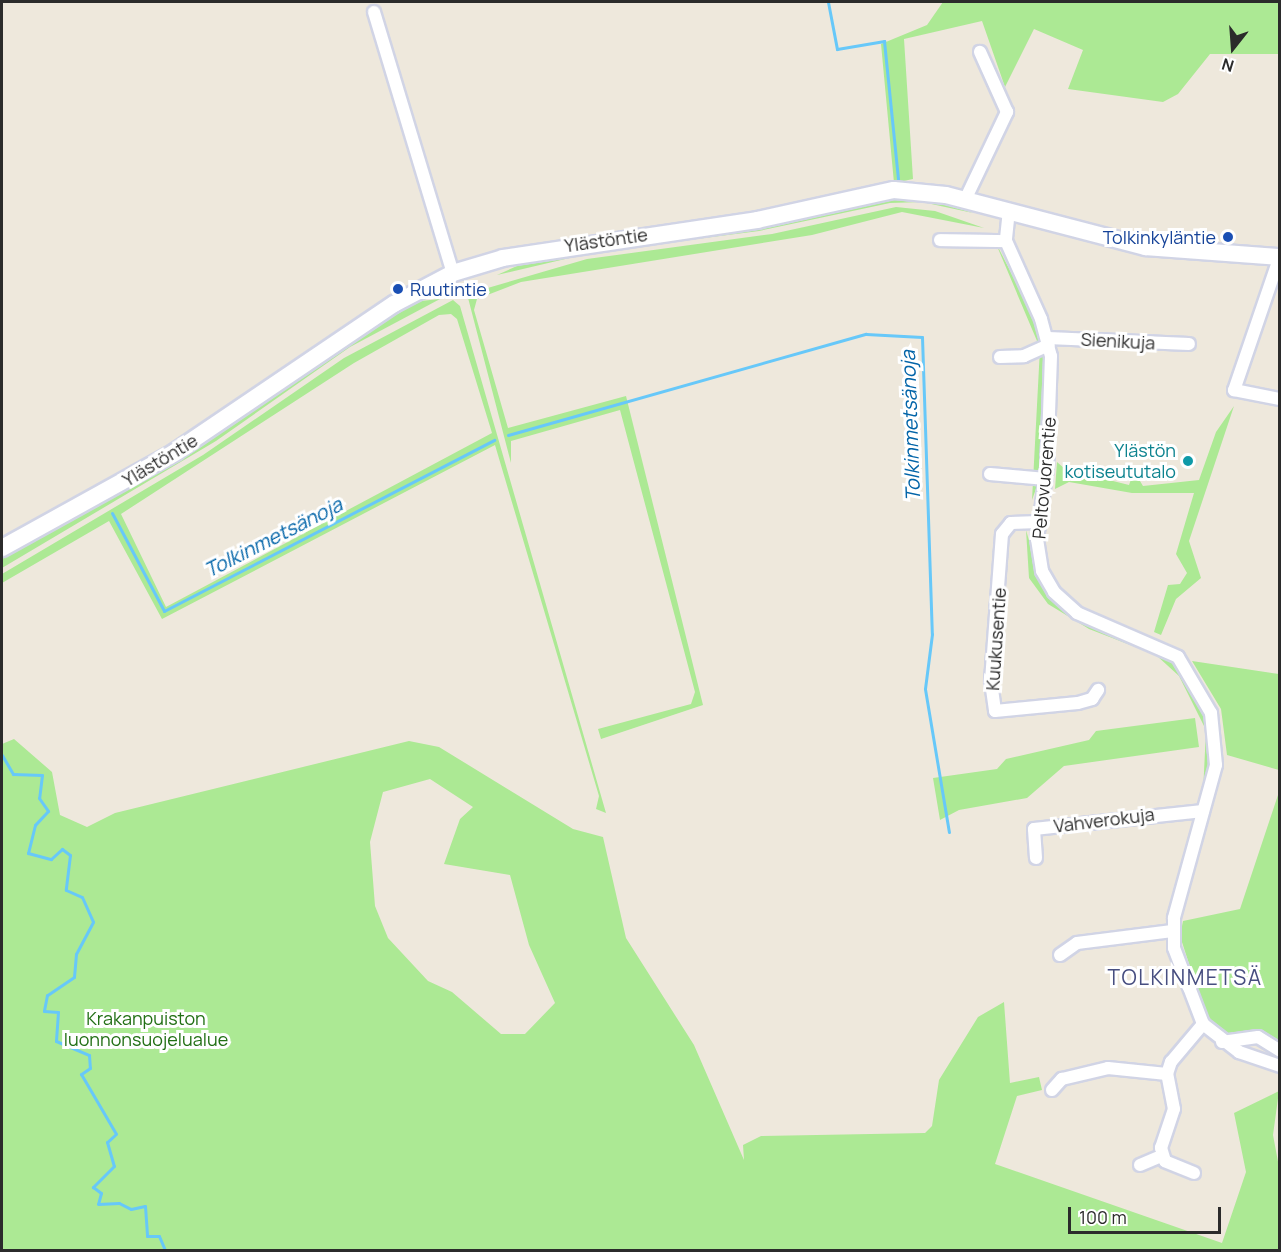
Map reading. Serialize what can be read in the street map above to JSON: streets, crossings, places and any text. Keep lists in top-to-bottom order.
{
  "streets": {
    "main road": ["Ylästöntie"],
    "street": [
      "Sienikuja",
      "Peltovuorentie",
      "Kuukusentie",
      "Vahverokuja"
    ]
  },
  "crossings": [
    ["Ylästöntie", "Peltovuorentie"],
    ["Sienikuja", "Peltovuorentie"],
    ["Peltovuorentie", "Kuukusentie"],
    ["Peltovuorentie", "Vahverokuja"]
  ],
  "districts": ["TOLKINMETSÄ"],
  "water": ["Tolkinmetsänoja"],
  "parks": ["Krakanpuiston luonnonsuojelualue"],
  "places": ["Tolkinkyläntie", "Ruutintie", "Ylästön kotiseututalo"],
  "scale_bar": "100 m",
  "north": "bottom"
}
